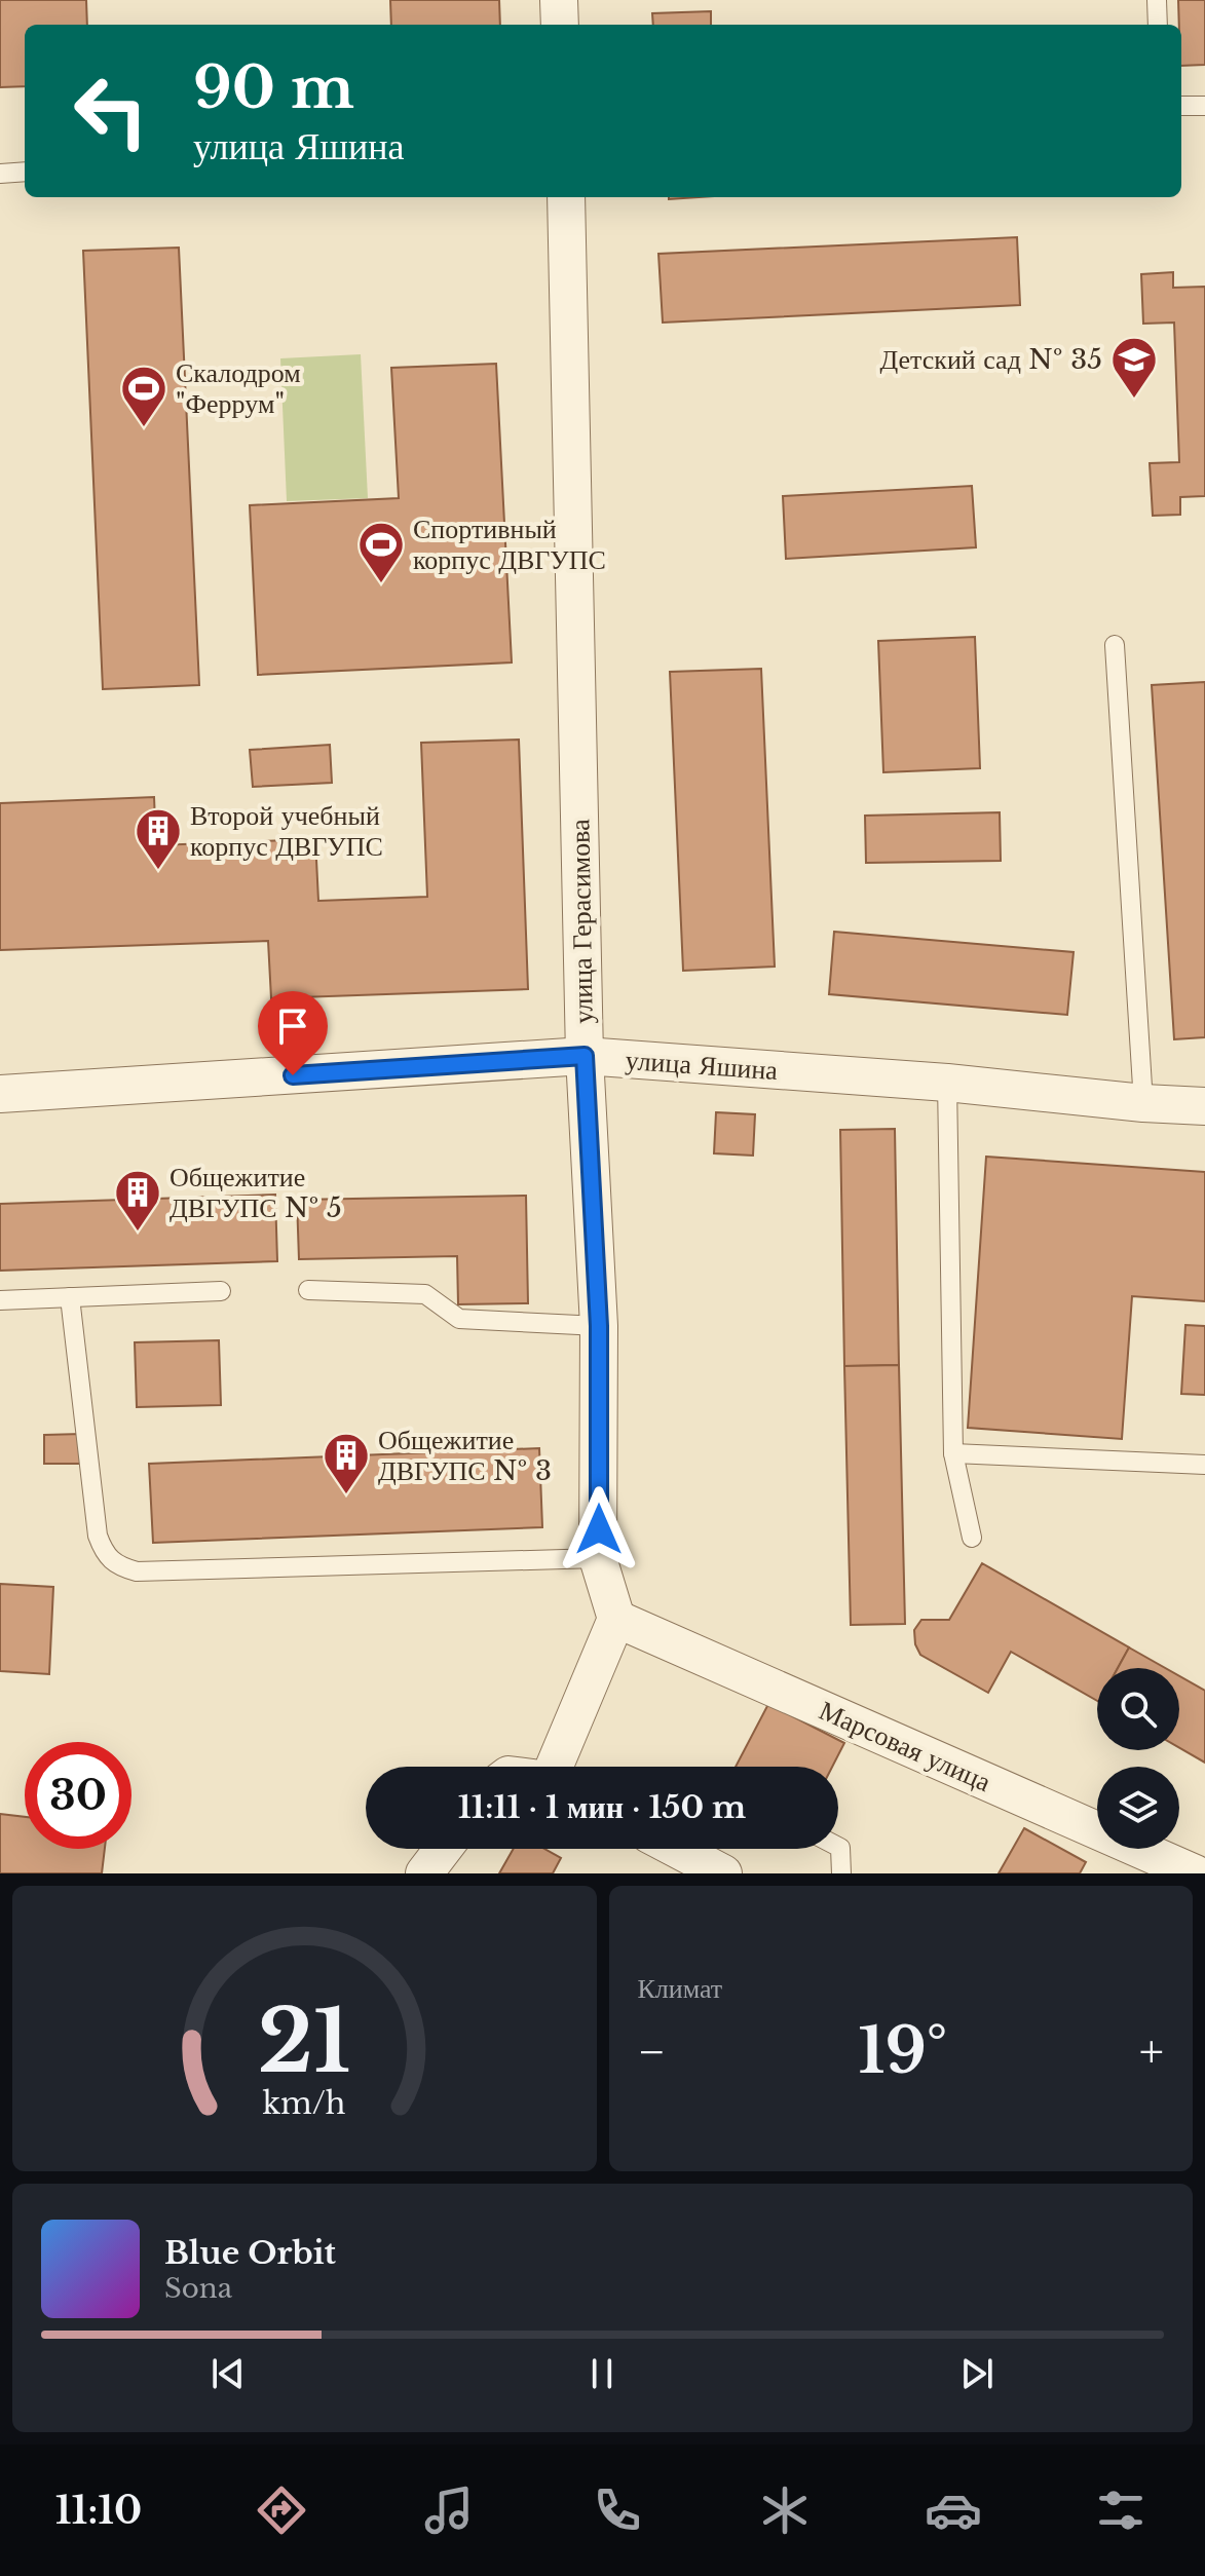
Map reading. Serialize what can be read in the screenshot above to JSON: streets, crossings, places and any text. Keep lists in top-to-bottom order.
{
  "streets": {
    "street": ["улица Герасимова", "улица Яшина", "Марсовая улица"]
  },
  "crossings": [
    ["улица Герасимова", "улица Яшина"],
    ["улица Герасимова", "Марсовая улица"]
  ],
  "places": {
    "school or university": ["Детский сад № 35"],
    "sports": ["Скалодром \"Феррум\"", "Спортивный корпус ДВГУПС"],
    "building": ["Второй учебный корпус ДВГУПС", "Общежитие ДВГУПС № 5", "Общежитие ДВГУПС № 3"]
  },
  "page": {
    "turn": ["90 m", "улица Яшина"],
    "limit": "30",
    "trip": "11:11 · 1 мин · 150 m",
    "tile": "Климат",
    "heat": ["−", "19°", "+"],
    "song": ["Blue Orbit", "Sona"],
    "tabs": "11:10",
    "gauge": ["21", "km/h"]
  }
}
